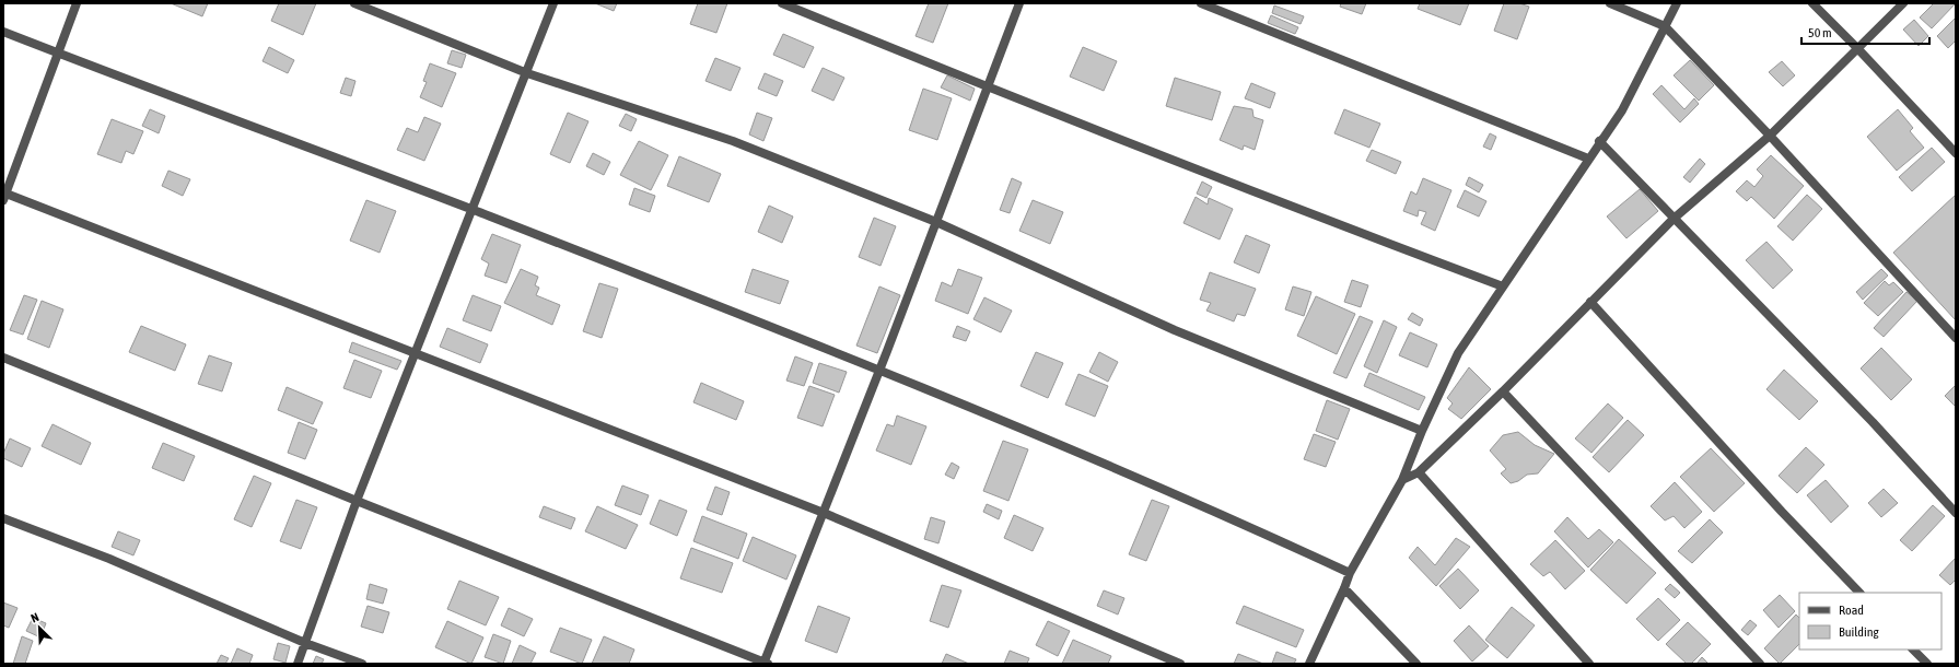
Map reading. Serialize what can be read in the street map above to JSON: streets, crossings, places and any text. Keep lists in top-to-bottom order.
{
  "legend": ["Road", "Building"],
  "scale_bar": "50 m",
  "north": "top left"
}
